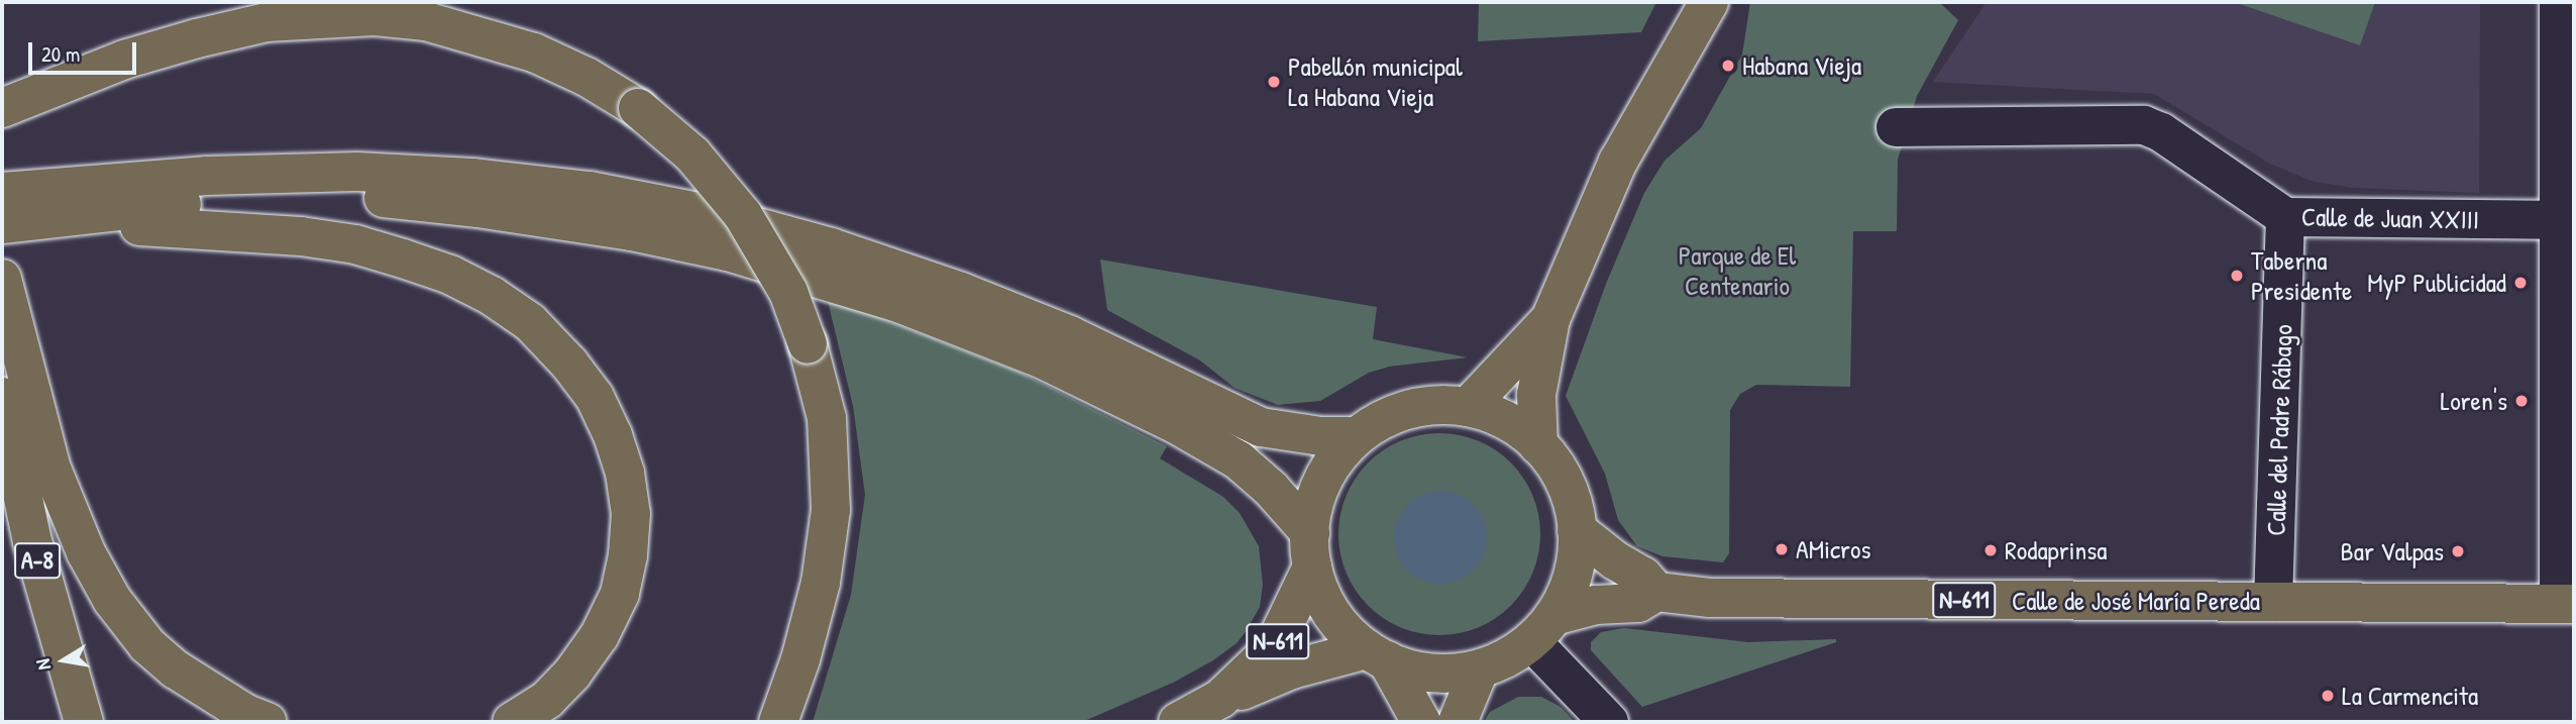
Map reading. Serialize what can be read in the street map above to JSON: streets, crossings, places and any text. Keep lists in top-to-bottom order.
{
  "streets": {
    "main road": ["A-8", "N-611", "Calle de José María Pereda"],
    "street": ["Calle de Juan XXIII", "Calle del Padre Rábago"]
  },
  "crossings": [
    ["Calle de Juan XXIII", "Calle del Padre Rábago"],
    ["Calle del Padre Rábago", "Calle de José María Pereda"],
    ["N-611", "Calle de José María Pereda"]
  ],
  "parks": ["Parque de El Centenario"],
  "places": [
    "Habana Vieja",
    "Pabellón municipal La Habana Vieja",
    "Taberna Presidente",
    "MyP Publicidad",
    "Loren's",
    "AMicros",
    "Rodaprinsa",
    "Bar Valpas",
    "La Carmencita"
  ],
  "scale_bar": "20 m",
  "north": "left"
}
